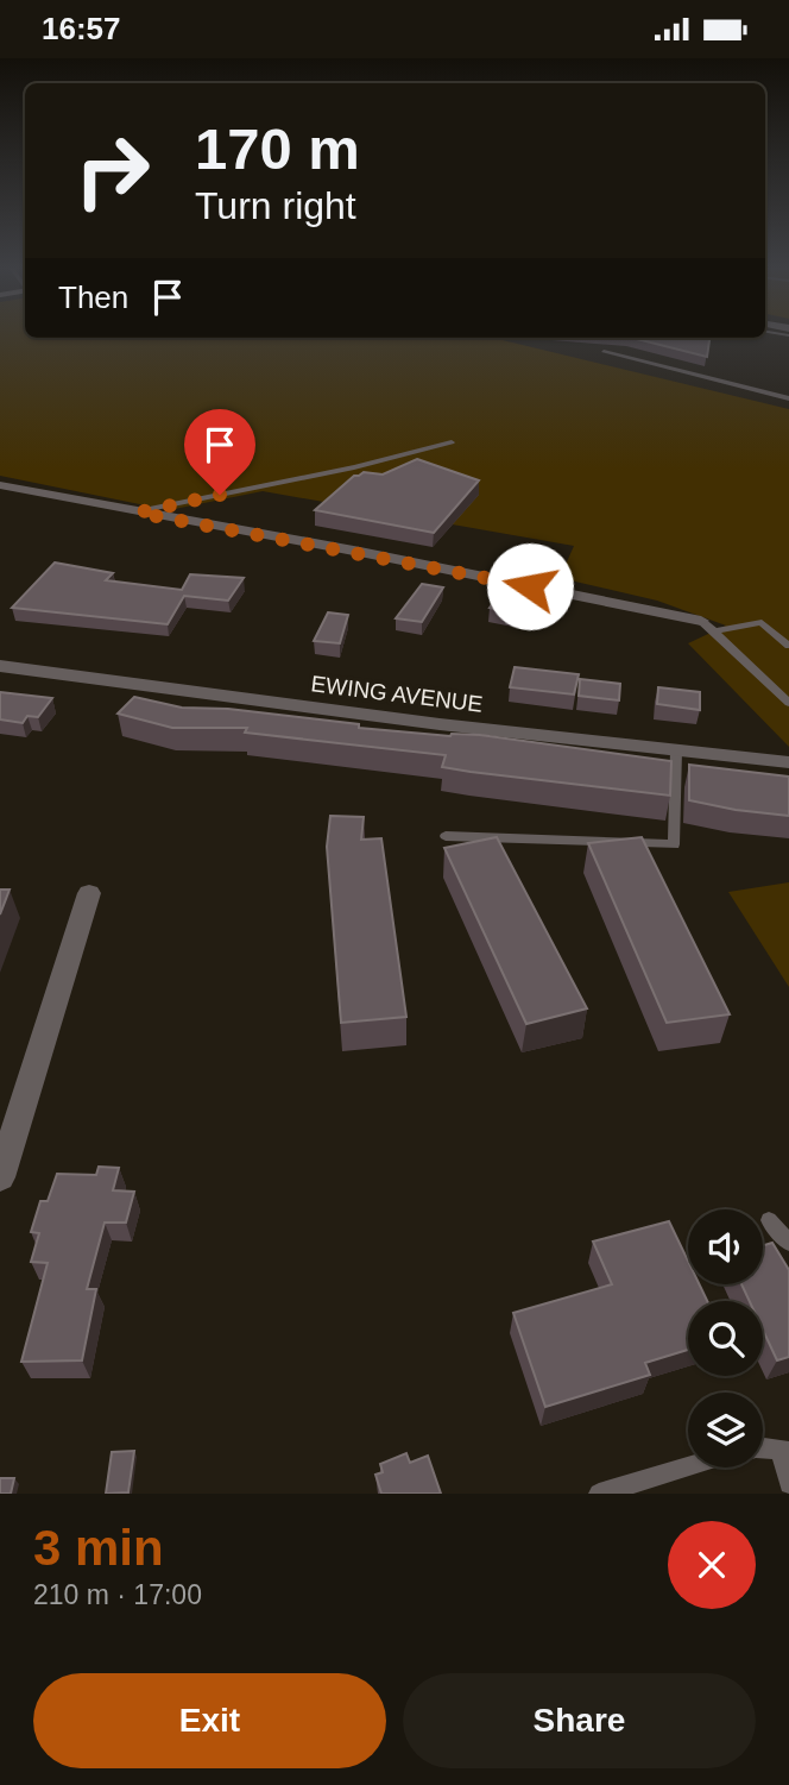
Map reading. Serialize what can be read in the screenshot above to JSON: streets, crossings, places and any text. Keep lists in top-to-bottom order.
{
  "streets": {
    "street": ["EWING AVENUE"]
  },
  "page": {
    "status": "16:57",
    "turn": ["170 m", "Turn right"],
    "then": "Then",
    "heading": ["3 min", "210 m · 17:00"],
    "buttons": ["Exit", "Share"]
  }
}
